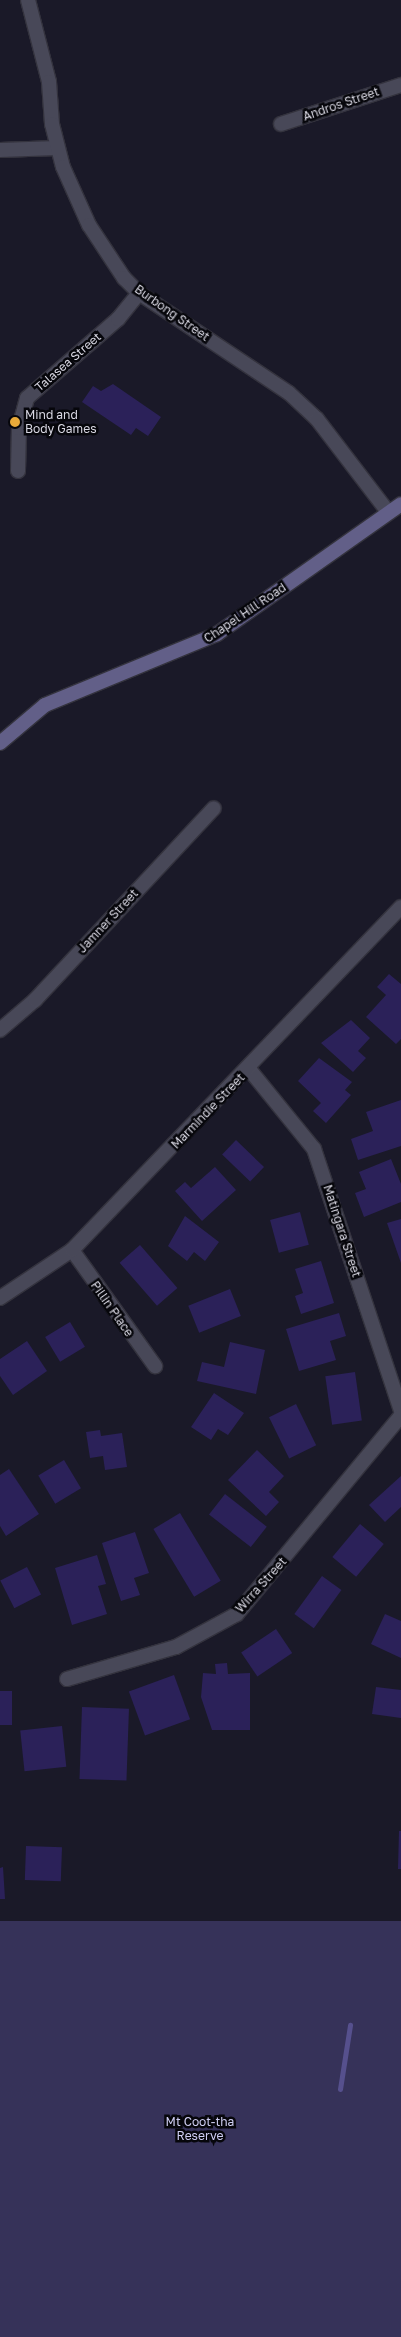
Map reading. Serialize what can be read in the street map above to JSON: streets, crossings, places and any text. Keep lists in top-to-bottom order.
{
  "streets": {
    "main road": ["Chapel Hill Road"],
    "street": [
      "Andros Street",
      "Burbong Street",
      "Talasea Street",
      "Jamner Street",
      "Marmindie Street",
      "Matingara Street",
      "Pillin Place",
      "Wirra Street"
    ]
  },
  "crossings": [
    ["Burbong Street", "Talasea Street"],
    ["Burbong Street", "Chapel Hill Road"],
    ["Marmindie Street", "Matingara Street"],
    ["Marmindie Street", "Pillin Place"]
  ],
  "parks": ["Mt Coot-tha Reserve"],
  "places": ["Mind and Body Games"]
}
